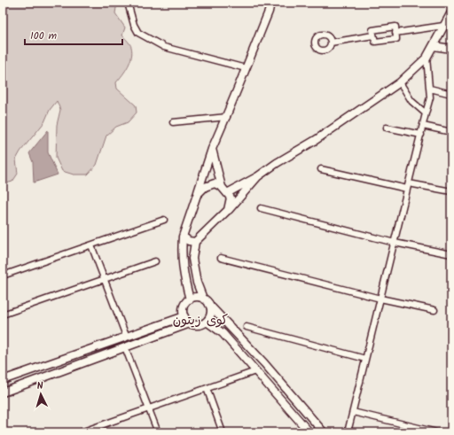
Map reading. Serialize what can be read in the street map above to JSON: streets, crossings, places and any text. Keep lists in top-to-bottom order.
{
  "districts": ["کوی زیتون"],
  "scale_bar": "100 m",
  "north": "top"
}
